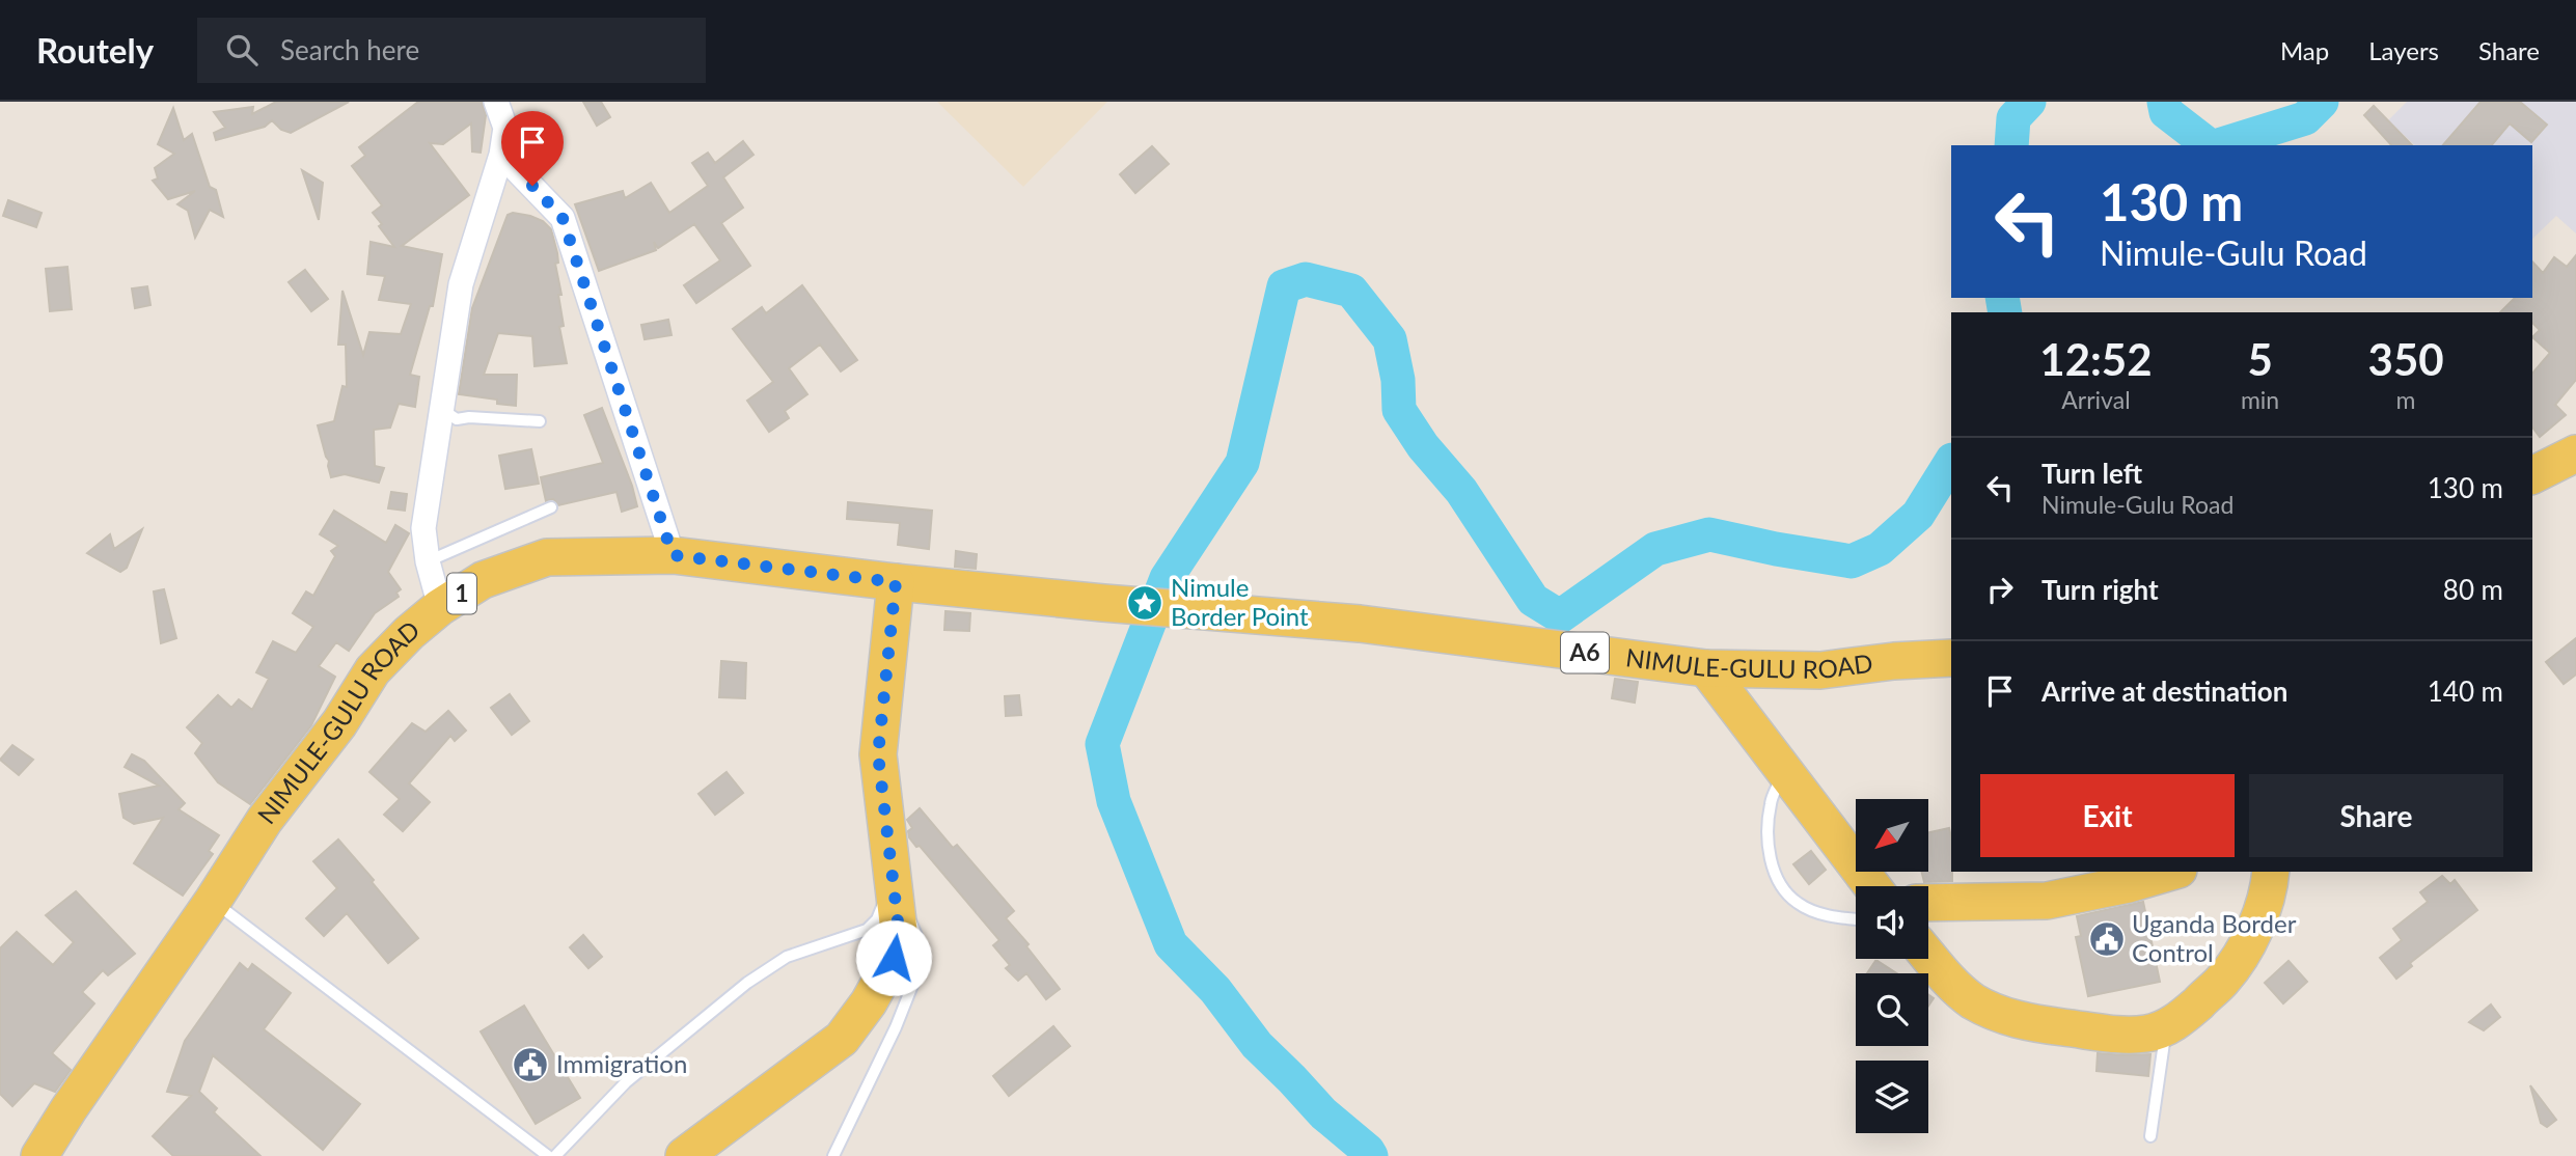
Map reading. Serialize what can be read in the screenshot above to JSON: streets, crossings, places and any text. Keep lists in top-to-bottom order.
{
  "streets": {
    "main road": ["1", "A6", "NIMULE-GULU ROAD"]
  },
  "places": {
    "place": ["Nimule Border Point"],
    "public building": ["Uganda Border Control", "Immigration"]
  },
  "north": "bottom left",
  "page": {
    "header": "Routely",
    "search": "Search here",
    "nav": ["Map", "Layers", "Share"],
    "turn": ["130 m", "Nimule-Gulu Road"],
    "eta": [
      "12:52",
      "Arrival",
      "5",
      "min",
      "350",
      "m"
    ],
    "list": [
      {
        "name": "Turn left",
        "note": "Nimule-Gulu Road",
        "value": "130 m"
      },
      {
        "name": "Turn right",
        "value": "80 m"
      },
      {
        "name": "Arrive at destination",
        "value": "140 m"
      }
    ],
    "buttons": ["Exit", "Share"]
  }
}
